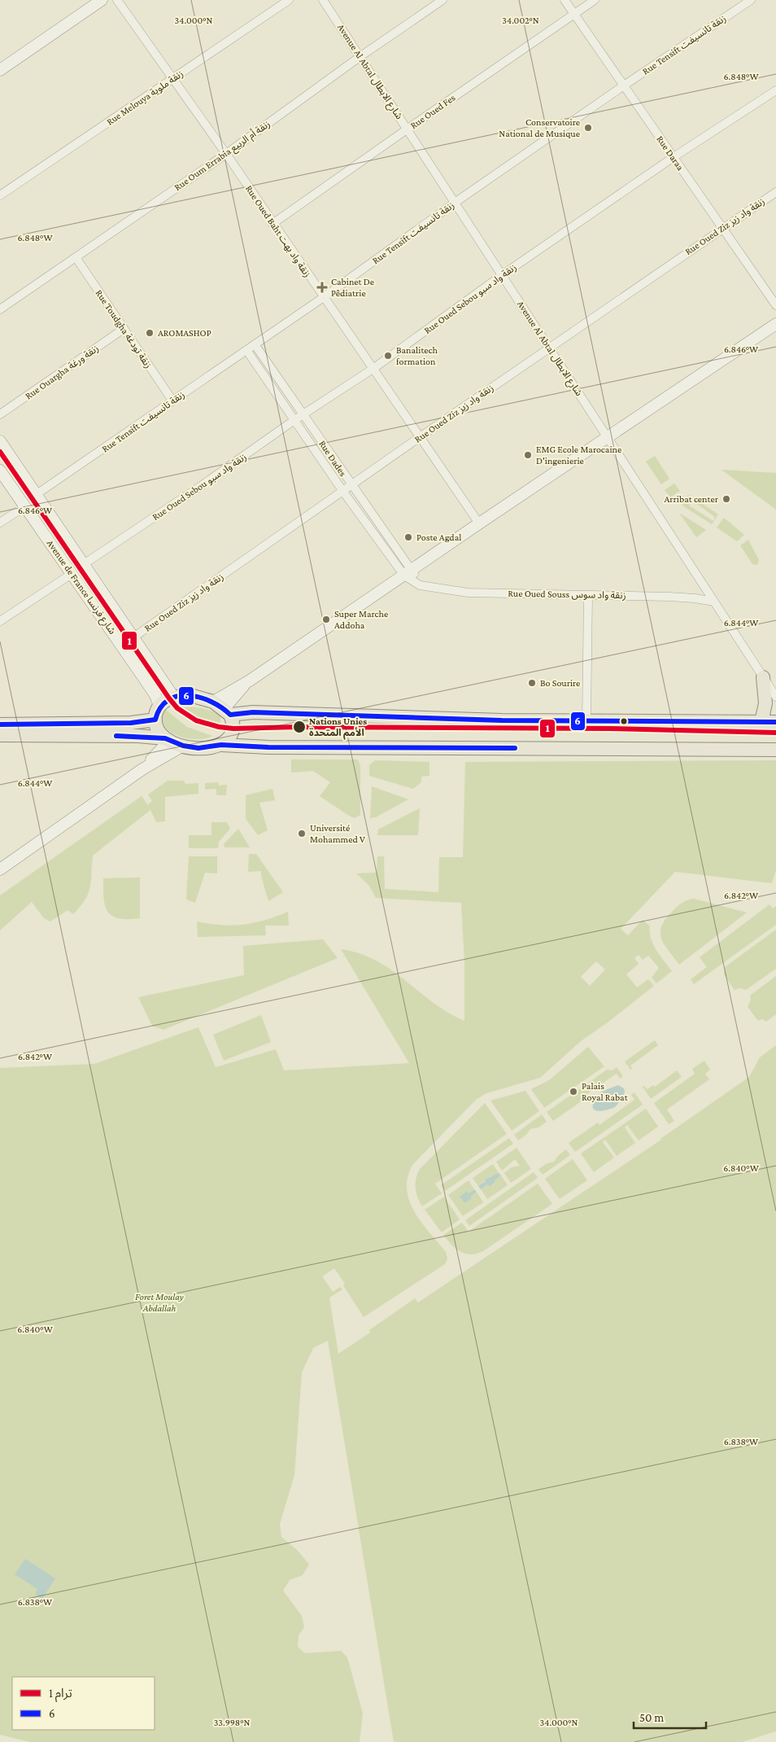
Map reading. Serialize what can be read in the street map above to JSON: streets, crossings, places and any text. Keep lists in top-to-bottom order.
{
  "streets": {
    "street": [
      "Rue Tensift زنقة تانسيفت",
      "Avenue Al Abtal شارع الابطال",
      "Rue Melouya زنقة ملوية",
      "Rue Oued Fes",
      "Rue Daraa",
      "Rue Oum Errabia زنقة أم الربيع",
      "Rue Oued Ziz زنقة واد زيز",
      "Rue Oued Baht زنقة واد بهت",
      "Rue Oued Sebou زنقة واد سبو",
      "Rue Toudgha زنقة تودغة",
      "Rue Ouargha زنقة ورغة",
      "Rue Dades",
      "Avenue de France شارع فرنسا",
      "Rue Oued Souss زنقة واد سوس"
    ]
  },
  "crossings": [
    ["Rue Tensift زنقة تانسيفت", "Avenue Al Abtal شارع الابطال"],
    ["Rue Tensift زنقة تانسيفت", "Rue Daraa"],
    ["Rue Tensift زنقة تانسيفت", "Rue Oued Baht زنقة واد بهت"],
    ["Rue Tensift زنقة تانسيفت", "Rue Toudgha زنقة تودغة"],
    ["Rue Tensift زنقة تانسيفت", "Rue Dades"],
    ["Rue Tensift زنقة تانسيفت", "Avenue de France شارع فرنسا"],
    ["Avenue Al Abtal شارع الابطال", "Rue Oued Fes"],
    ["Avenue Al Abtal شارع الابطال", "Rue Oum Errabia زنقة أم الربيع"],
    ["Avenue Al Abtal شارع الابطال", "Rue Oued Ziz زنقة واد زيز"],
    ["Avenue Al Abtal شارع الابطال", "Rue Oued Sebou زنقة واد سبو"],
    ["Avenue Al Abtal شارع الابطال", "Rue Oued Souss زنقة واد سوس"],
    ["Rue Melouya زنقة ملوية", "Rue Oued Baht زنقة واد بهت"],
    ["Rue Oued Fes", "Rue Daraa"],
    ["Rue Oued Fes", "Rue Oued Baht زنقة واد بهت"],
    ["Rue Daraa", "Rue Oued Ziz زنقة واد زيز"],
    ["Rue Daraa", "Rue Oued Sebou زنقة واد سبو"],
    ["Rue Oum Errabia زنقة أم الربيع", "Rue Oued Baht زنقة واد بهت"],
    ["Rue Oum Errabia زنقة أم الربيع", "Rue Toudgha زنقة تودغة"],
    ["Rue Oued Ziz زنقة واد زيز", "Rue Oued Baht زنقة واد بهت"],
    ["Rue Oued Ziz زنقة واد زيز", "Rue Dades"],
    ["Rue Oued Ziz زنقة واد زيز", "Avenue de France شارع فرنسا"],
    ["Rue Oued Baht زنقة واد بهت", "Rue Oued Sebou زنقة واد سبو"],
    ["Rue Oued Sebou زنقة واد سبو", "Rue Dades"],
    ["Rue Oued Sebou زنقة واد سبو", "Avenue de France شارع فرنسا"],
    ["Rue Toudgha زنقة تودغة", "Rue Ouargha زنقة ورغة"],
    ["Rue Dades", "Rue Oued Souss زنقة واد سوس"]
  ],
  "parks": ["Foret Moulay Abdallah"],
  "places": {
    "other": [
      "Conservatoire National de Musique",
      "AROMASHOP",
      "Banalitech formation",
      "EMG Ecole Marocaine D'ingenierie",
      "Arribat center",
      "Poste Agdal",
      "Super Marche Addoha",
      "Bo Sourire",
      "Nations Unies الأمم المتحدة",
      "Université Mohammed V",
      "Palais Royal Rabat"
    ],
    "health": ["Cabinet De Pêdiatrie"]
  },
  "lines": ["tram line 1", "transit line 6"],
  "legend": ["ترام 1", "6"],
  "scale_bar": "50 m",
  "coordinates": [
    "34.000°N",
    "34.002°N",
    "6.848°W",
    "6.846°W",
    "6.844°W",
    "6.842°W",
    "6.840°W",
    "6.838°W",
    "33.998°N"
  ]
}
